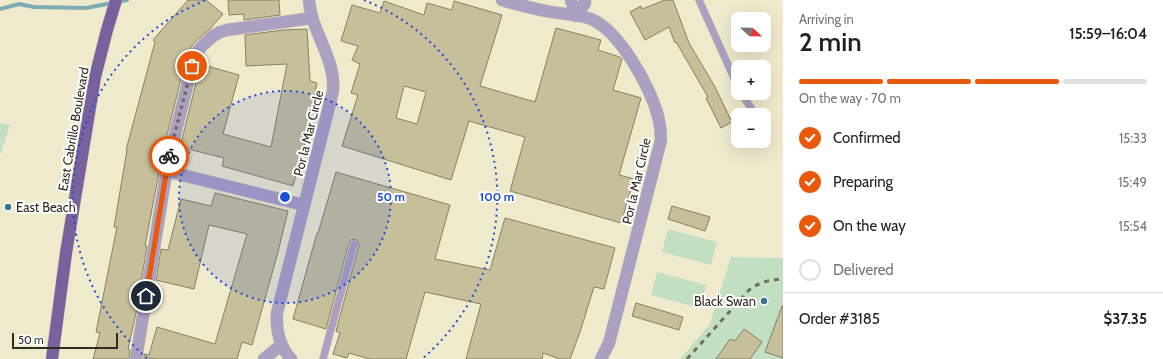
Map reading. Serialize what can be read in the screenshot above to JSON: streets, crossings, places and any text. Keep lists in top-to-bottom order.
{
  "streets": {
    "main road": ["East Cabrillo Boulevard"],
    "street": ["Por la Mar Circle"]
  },
  "places": ["East Beach", "Black Swan"],
  "scale_bar": "50 m",
  "north": "right",
  "page": {
    "heading": ["2 min", "Arriving in", "15:59–16:04"],
    "panel": ["Order #3185", "$37.35"],
    "map_buttons": ["+", "−"],
    "bar": "On the way · 70 m",
    "list": [
      ["Confirmed", "15:33"],
      ["Preparing", "15:49"],
      ["On the way", "15:54"],
      "Delivered"
    ],
    "scale": "50 m"
  },
  "rings": ["50 m", "100 m"]
}
